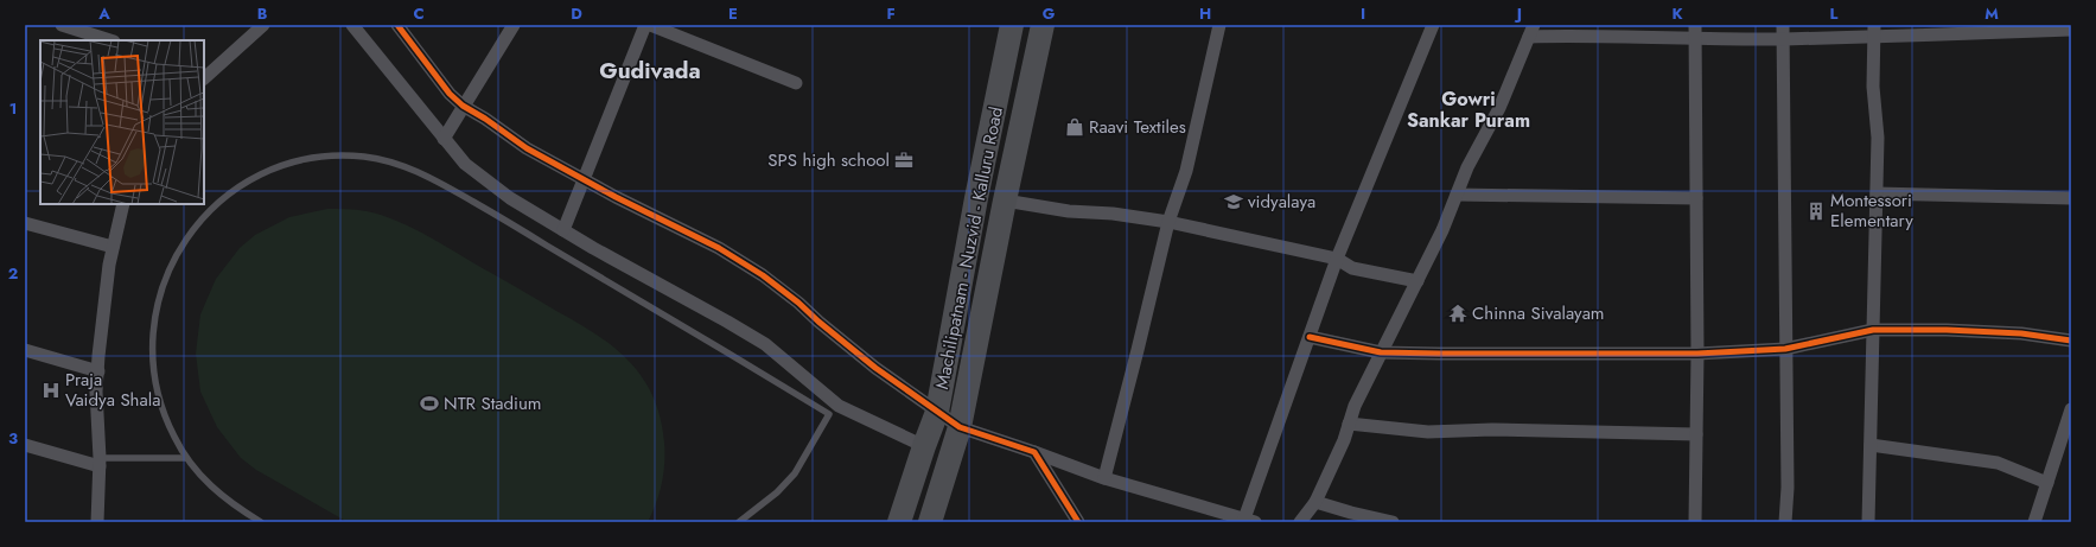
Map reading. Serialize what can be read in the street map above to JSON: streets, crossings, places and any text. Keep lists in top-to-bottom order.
{
  "streets": {
    "highway": ["Machilipatnam - Nuzvid - Kalluru Road"]
  },
  "districts": ["Gudivada", "Gowri Sankar Puram"],
  "places": {
    "shop": ["Raavi Textiles"],
    "office": ["SPS high school"],
    "school or university": ["vidyalaya"],
    "building": ["Montessori Elementary"],
    "temple": ["Chinna Sivalayam"],
    "hospital": ["Praja Vaidya Shala"],
    "sports": ["NTR Stadium"]
  },
  "grid": {
    "columns": [
      "A",
      "B",
      "C",
      "D",
      "E",
      "F",
      "G",
      "H",
      "I",
      "J",
      "K",
      "L",
      "M"
    ],
    "rows": ["1", "2", "3"]
  }
}
